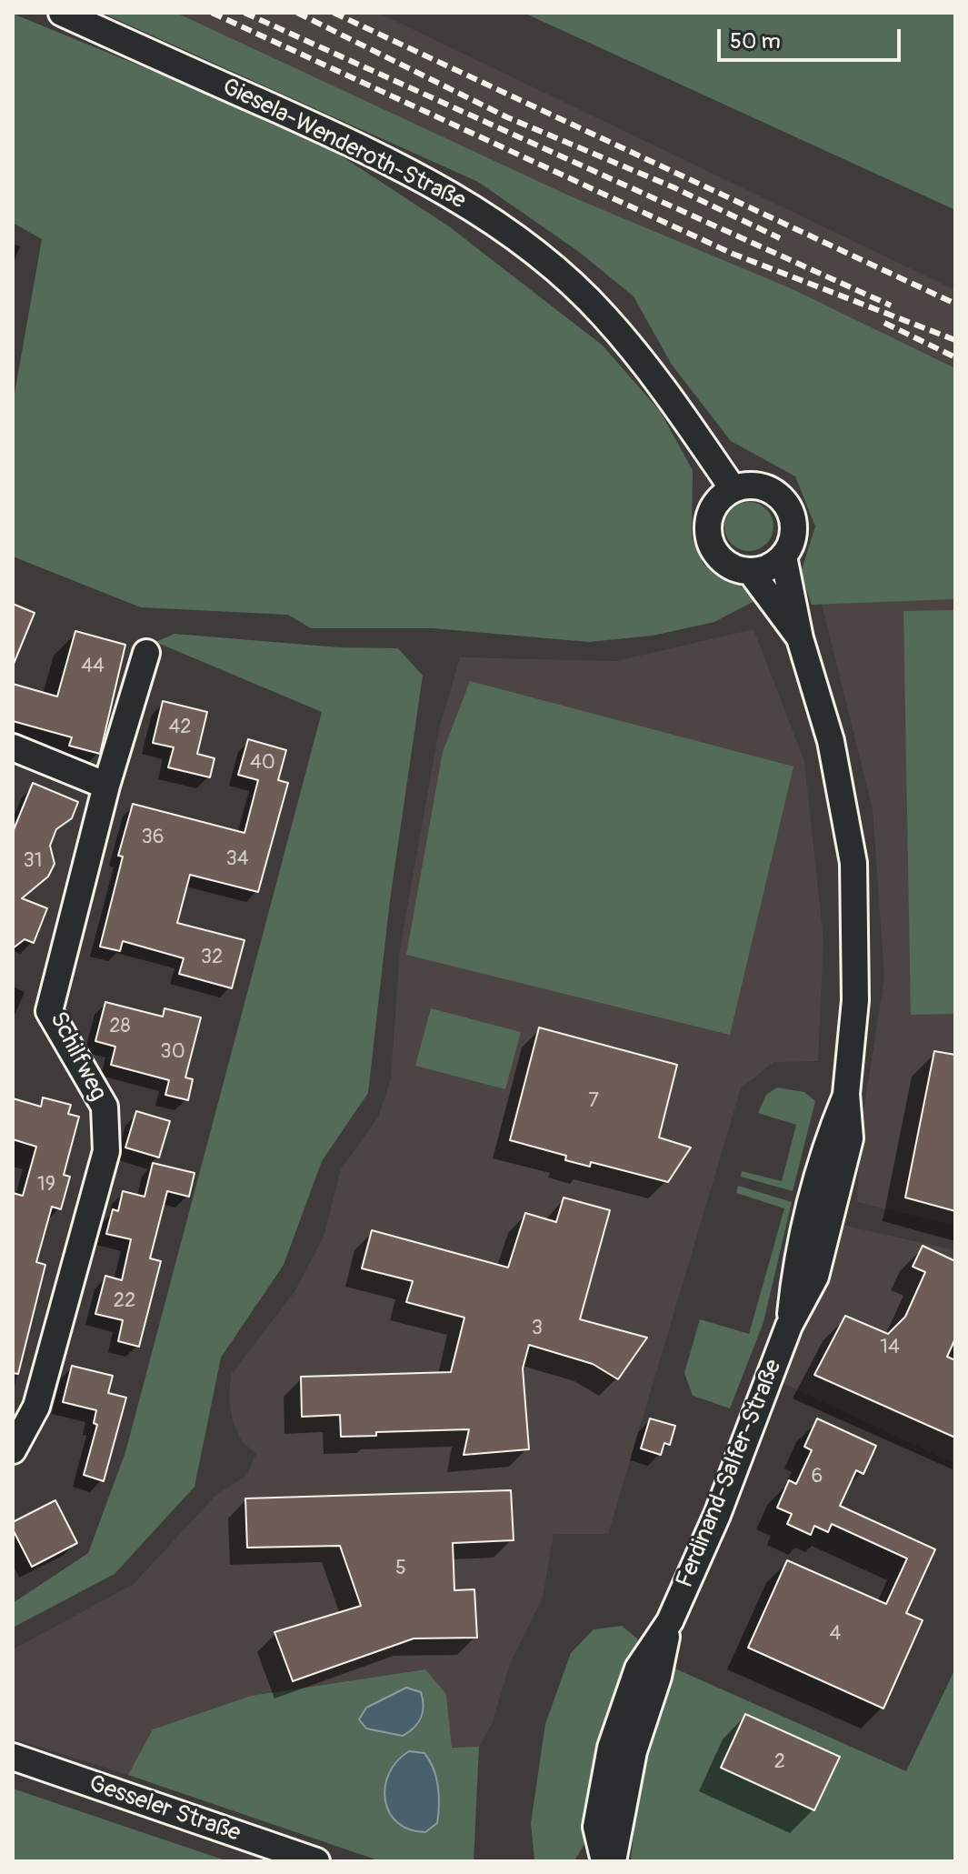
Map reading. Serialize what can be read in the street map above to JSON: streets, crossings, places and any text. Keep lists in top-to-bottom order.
{
  "streets": {
    "street": [
      "Giesela-Wenderoth-Straße",
      "Schilfweg",
      "Ferdinand-Salfer-Straße",
      "Gesseler Straße"
    ]
  },
  "crossings": [
    ["Giesela-Wenderoth-Straße", "Ferdinand-Salfer-Straße"]
  ],
  "house_numbers": [
    "44",
    "42",
    "40",
    "36",
    "34",
    "31",
    "32",
    "28",
    "30",
    "7",
    "19",
    "22",
    "3",
    "14",
    "6",
    "5",
    "4",
    "2"
  ],
  "scale_bar": "50 m"
}
